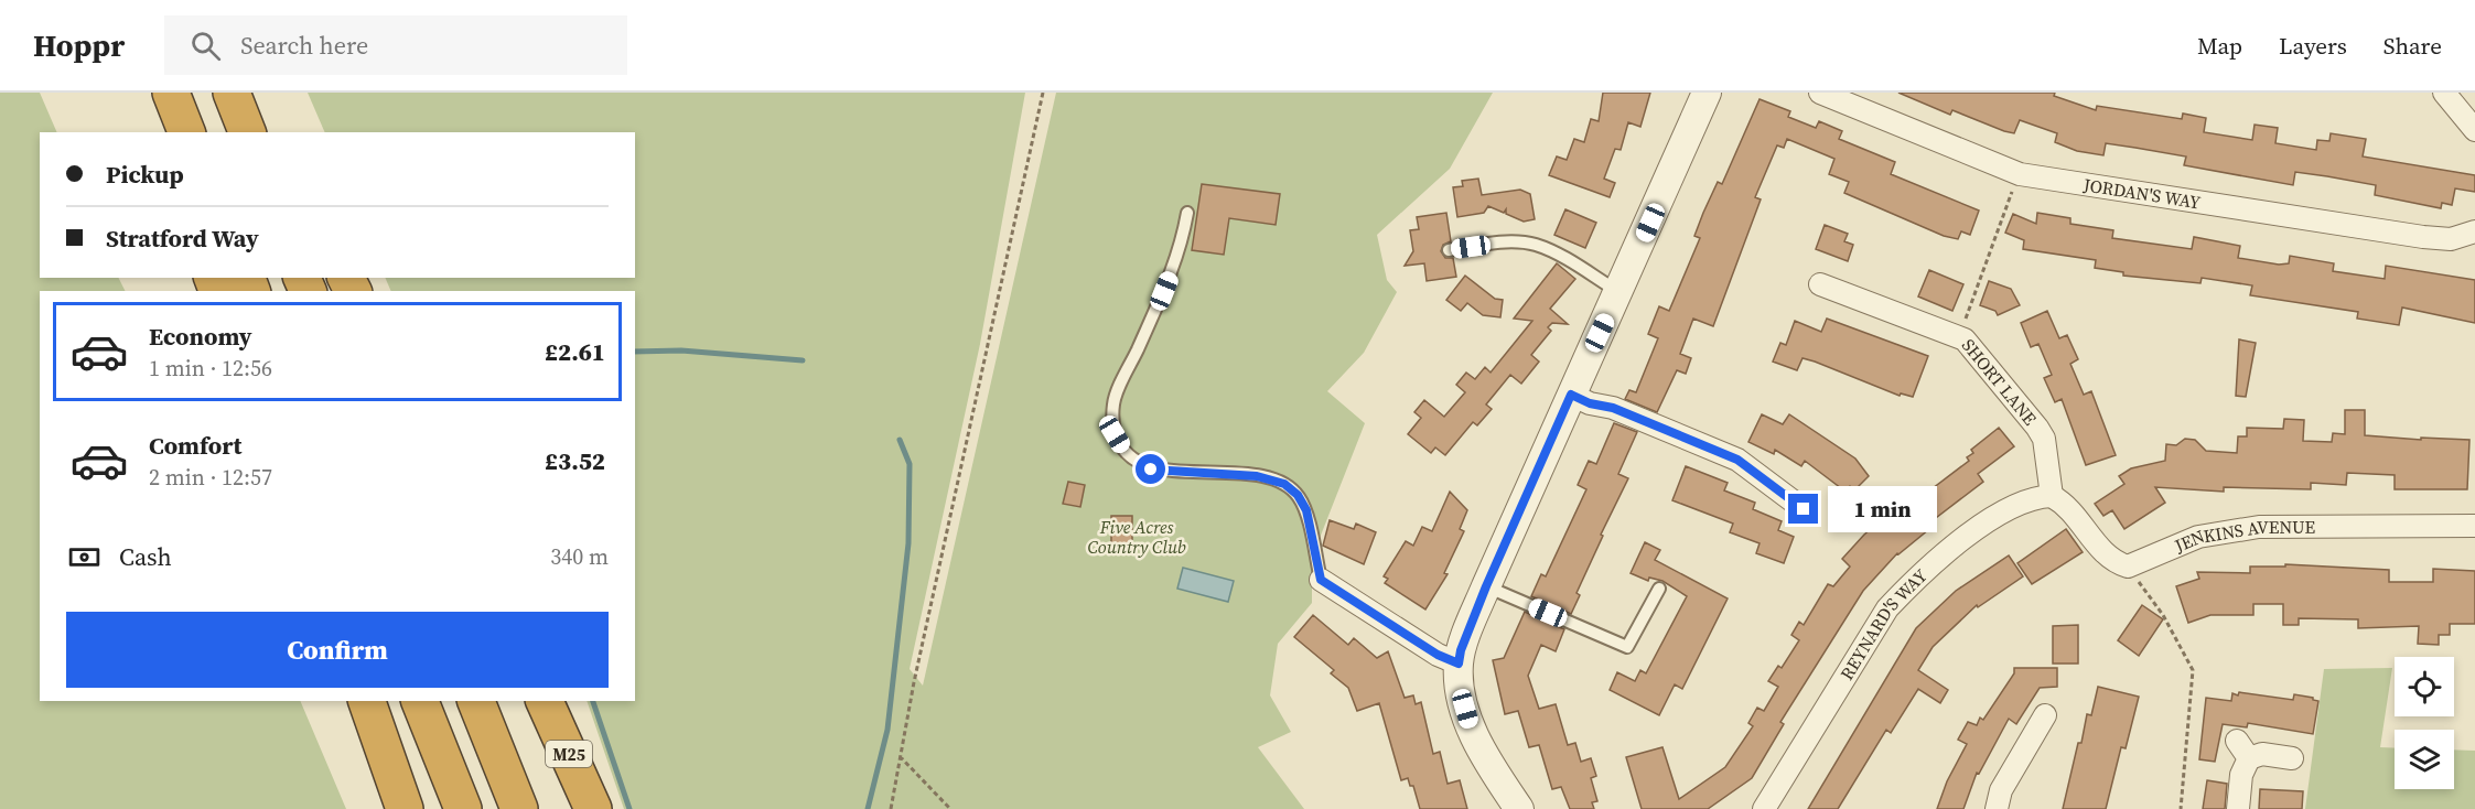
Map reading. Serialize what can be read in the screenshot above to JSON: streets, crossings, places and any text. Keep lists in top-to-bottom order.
{
  "streets": {
    "highway": ["M25"],
    "street": [
      "JORDAN'S WAY",
      "SHORT LANE",
      "JENKINS AVENUE",
      "REYNARD'S WAY"
    ]
  },
  "crossings": [
    ["SHORT LANE", "REYNARD'S WAY"]
  ],
  "parks": ["Five Acres Country Club"],
  "page": {
    "header": "Hoppr",
    "search": "Search here",
    "nav": ["Map", "Layers", "Share"],
    "banner": ["Pickup", "Stratford Way"],
    "list": [
      {
        "name": "Economy",
        "note": "1 min · 12:56",
        "value": "£2.61"
      },
      {
        "name": "Comfort",
        "note": "2 min · 12:57",
        "value": "£3.52"
      }
    ],
    "bubble": "1 min",
    "pay": ["Cash", "340 m"],
    "buttons": "Confirm"
  }
}
